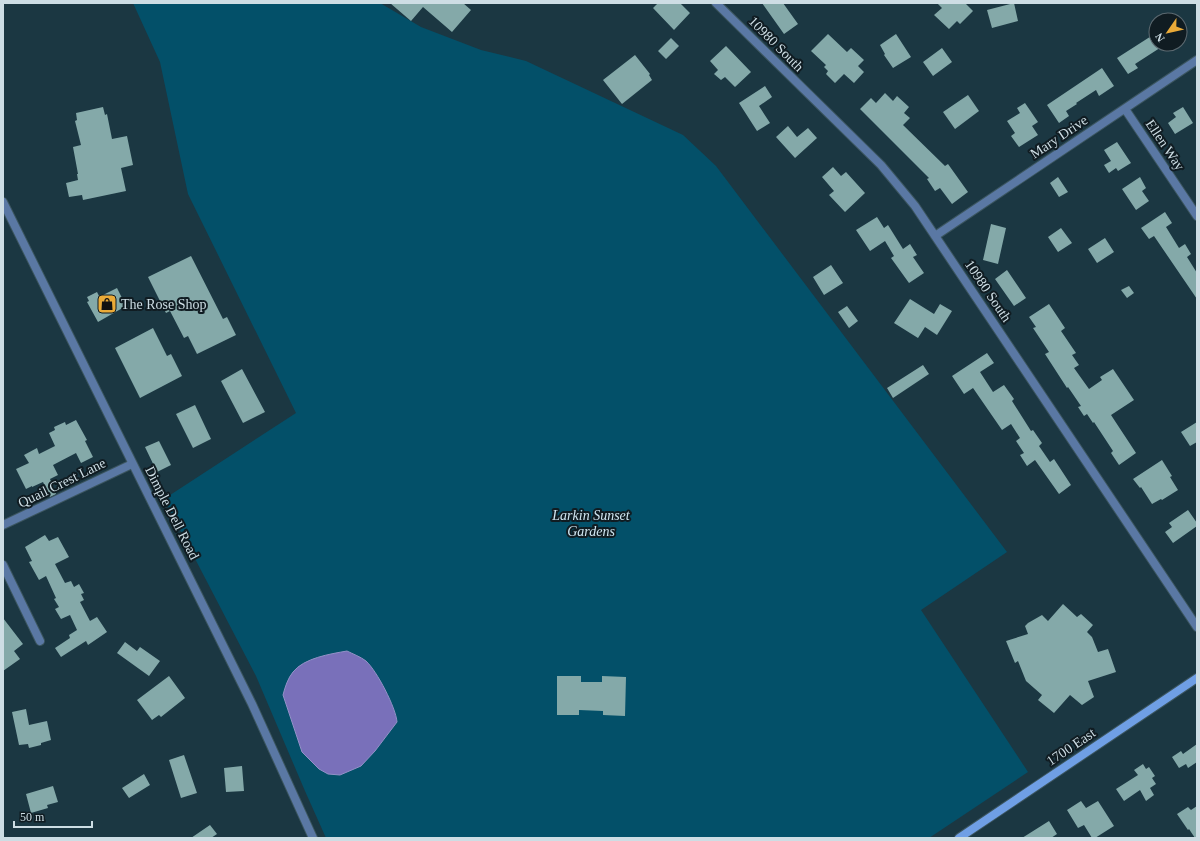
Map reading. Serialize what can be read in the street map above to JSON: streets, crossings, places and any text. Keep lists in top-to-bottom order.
{
  "streets": {
    "main road": ["1700 East"],
    "street": [
      "10980 South",
      "Mary Drive",
      "Ellen Way",
      "Quail Crest Lane",
      "Dimple Dell Road"
    ]
  },
  "crossings": [
    ["10980 South", "Mary Drive"],
    ["Mary Drive", "Ellen Way"],
    ["Quail Crest Lane", "Dimple Dell Road"]
  ],
  "parks": ["Larkin Sunset Gardens"],
  "places": {
    "shop": ["The Rose Shop"]
  },
  "scale_bar": "50 m",
  "north": "bottom left"
}
